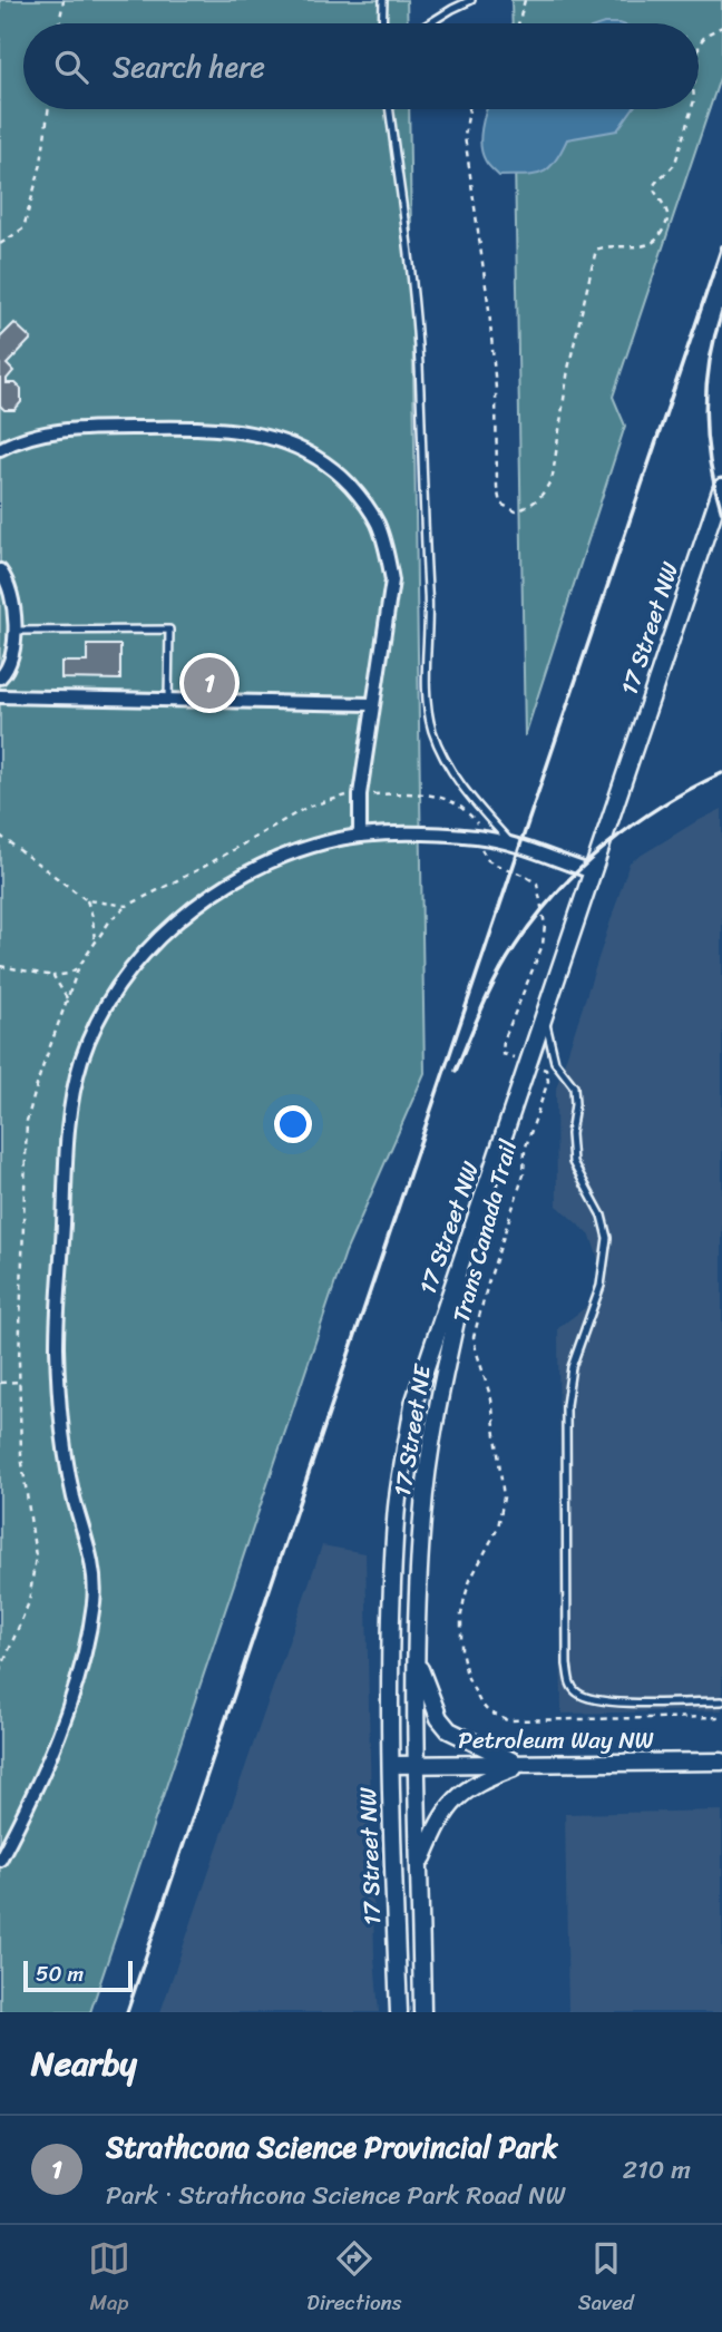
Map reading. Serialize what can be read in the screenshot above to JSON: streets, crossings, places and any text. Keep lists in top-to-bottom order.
{
  "streets": {
    "main road": ["17 Street NW", "17 Street NE", "Petroleum Way NW"],
    "path": ["Trans Canada Trail"]
  },
  "crossings": [
    ["17 Street NW", "17 Street NE"],
    ["17 Street NW", "Petroleum Way NW"]
  ],
  "scale_bar": "50 m",
  "page": {
    "search": "Search here",
    "pins": "1",
    "scale": "50 m",
    "heading": "Nearby",
    "list": [
      {
        "mark": "1",
        "name": "Strathcona Science Provincial Park",
        "note": "Park · Strathcona Science Park Road NW",
        "value": "210 m"
      }
    ],
    "nav": ["Map", "Directions", "Saved"]
  }
}
